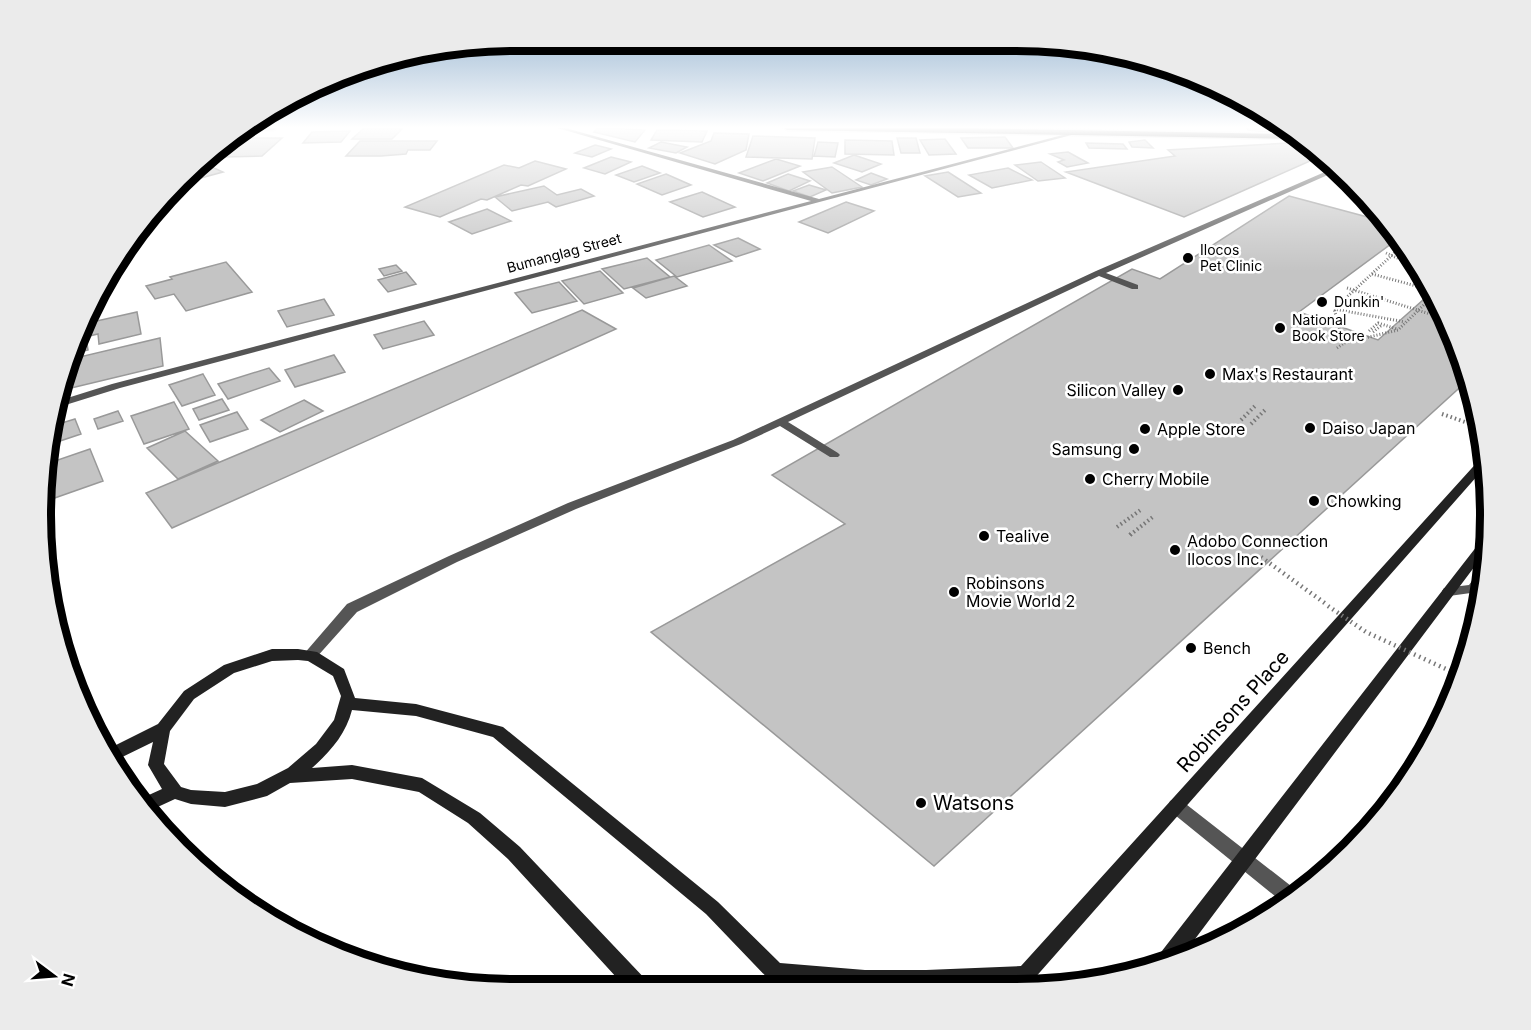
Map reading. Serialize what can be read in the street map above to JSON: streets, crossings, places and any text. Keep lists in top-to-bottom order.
{
  "streets": {
    "street": ["Bumanglag Street", "Robinsons Place"]
  },
  "places": [
    "Ilocos Pet Clinic",
    "Dunkin'",
    "National Book Store",
    "Max's Restaurant",
    "Silicon Valley",
    "Daiso Japan",
    "Apple Store",
    "Samsung",
    "Cherry Mobile",
    "Chowking",
    "Tealive",
    "Adobo Connection Ilocos Inc.",
    "Robinsons Movie World 2",
    "Bench",
    "Watsons"
  ],
  "north": "right"
}
